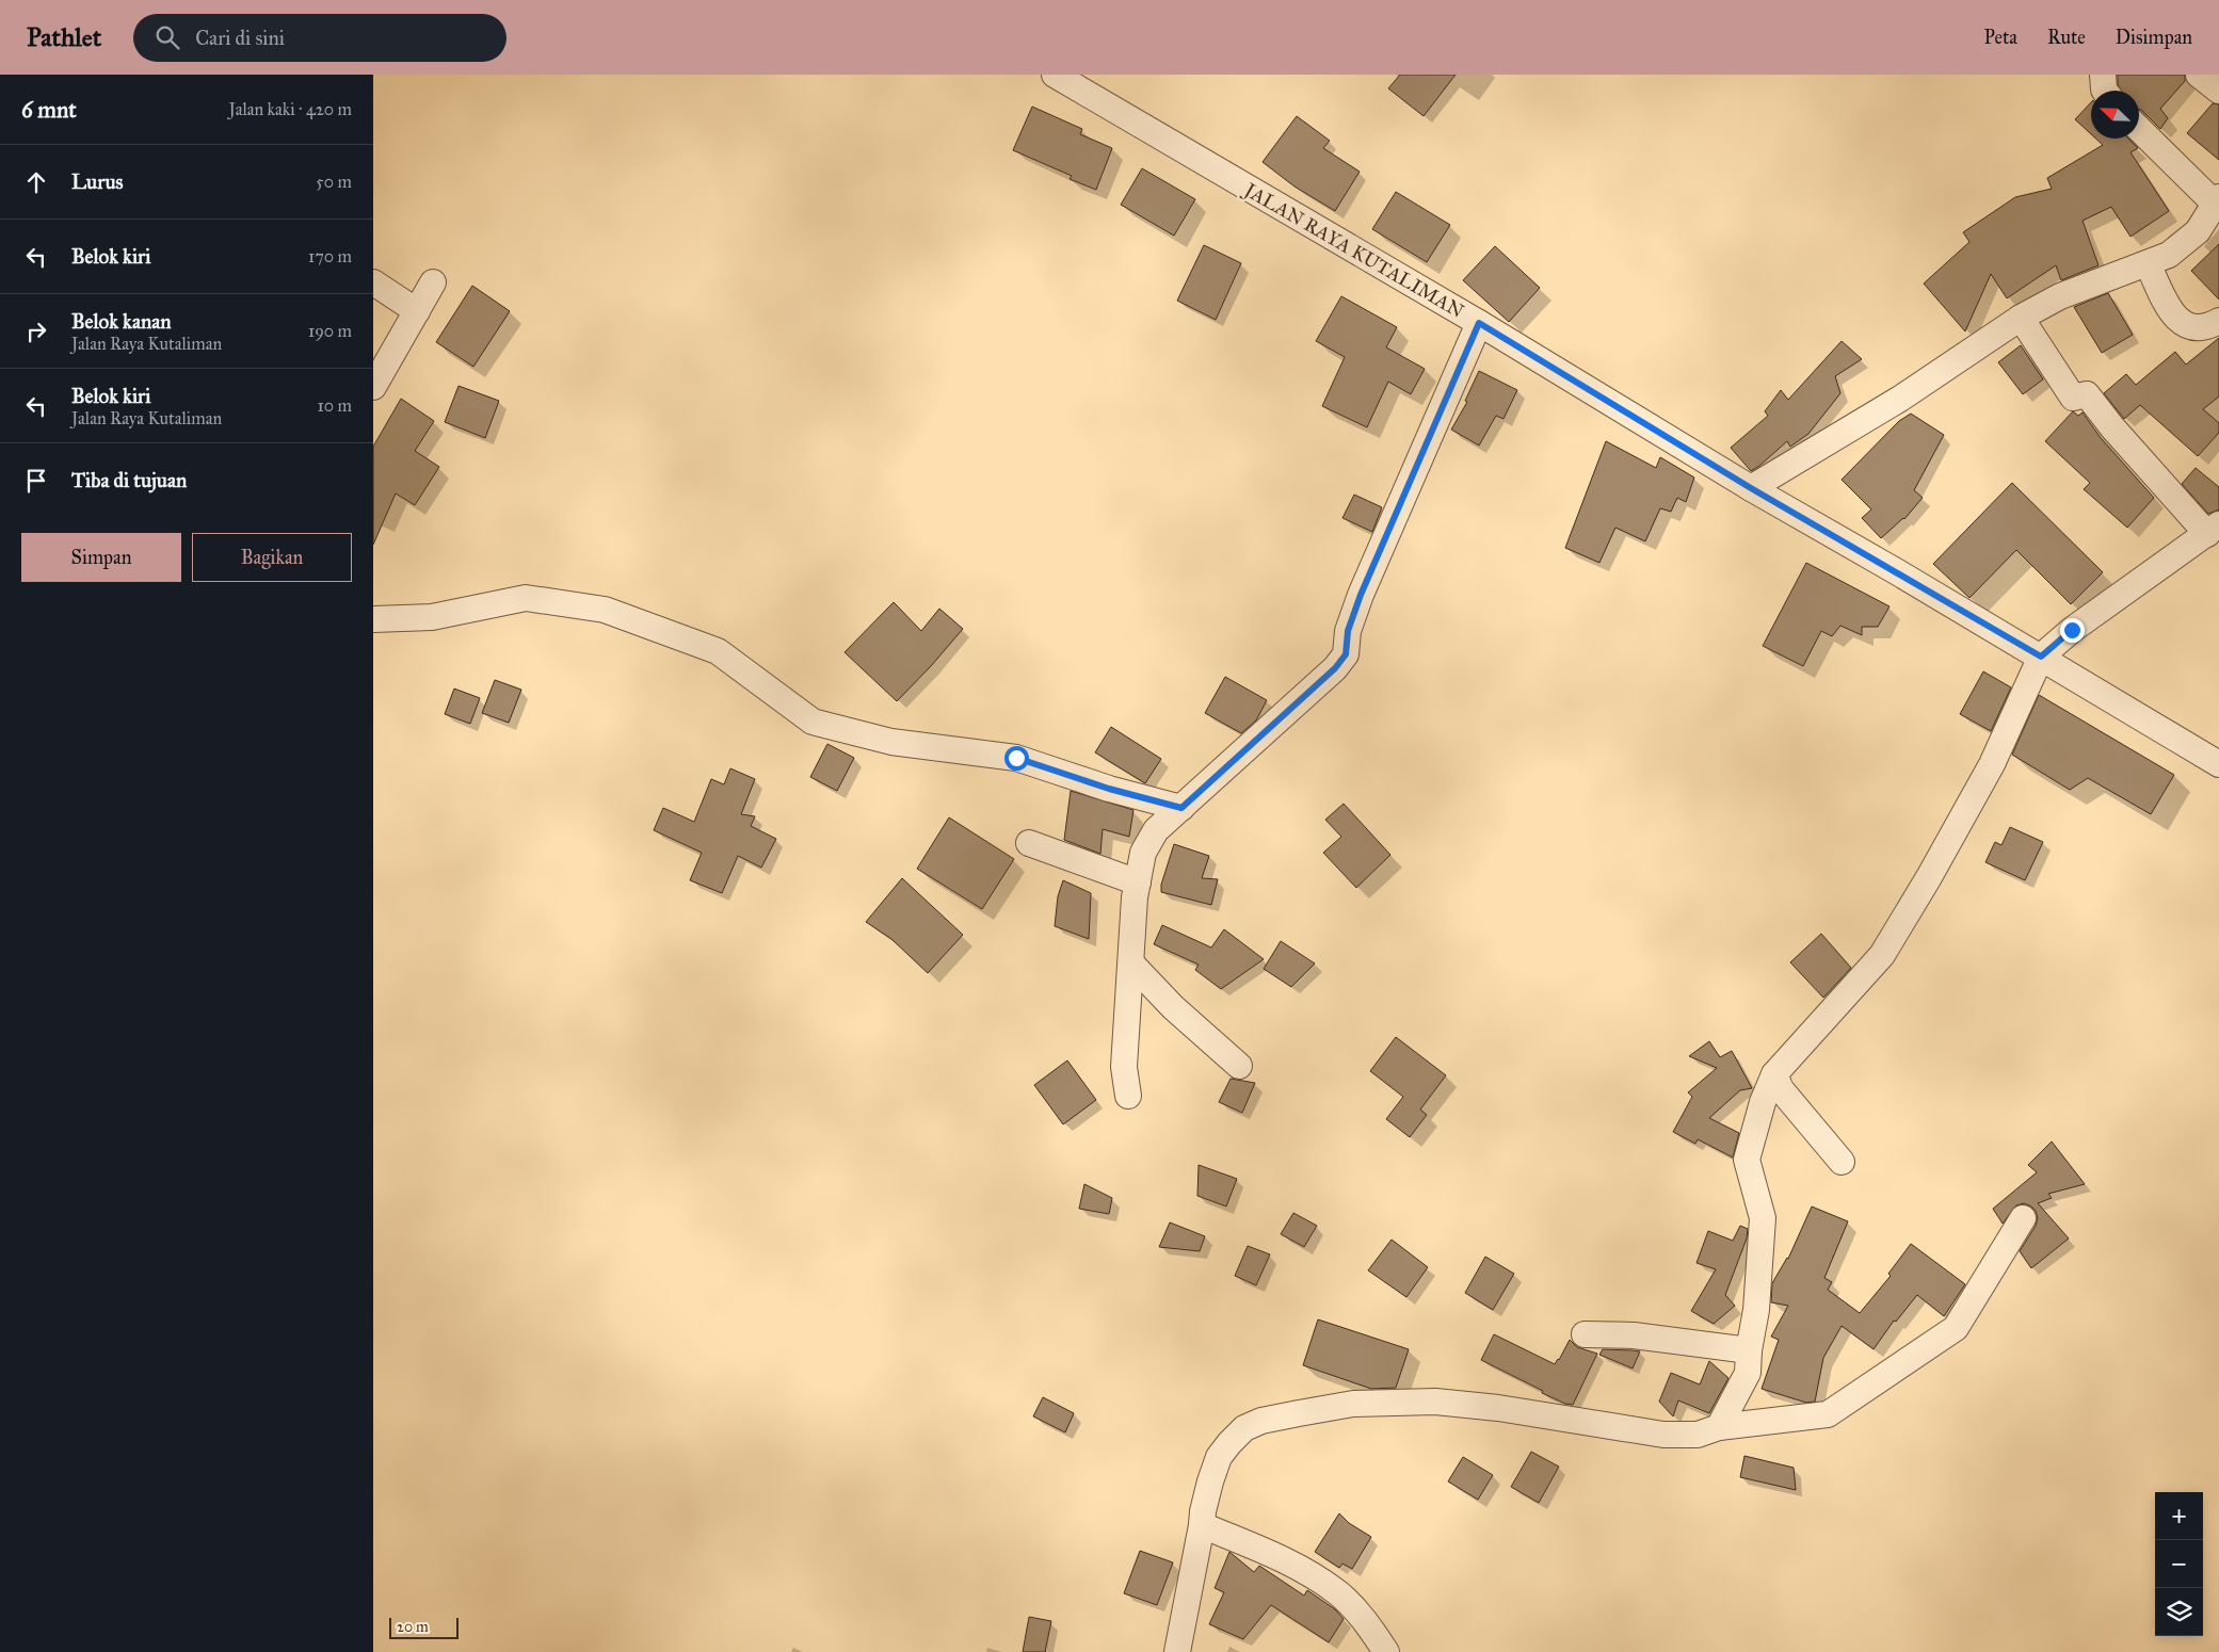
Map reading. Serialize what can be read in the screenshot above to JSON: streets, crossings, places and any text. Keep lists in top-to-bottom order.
{
  "streets": {
    "street": ["JALAN RAYA KUTALIMAN"]
  },
  "scale_bar": "20 m",
  "north": "top left",
  "page": {
    "header": "Pathlet",
    "search": "Cari di sini",
    "nav": ["Peta", "Rute", "Disimpan"],
    "heading": ["6 mnt", "Jalan kaki · 420 m"],
    "list": [
      ["Lurus", "50 m"],
      ["Belok kiri", "170 m"],
      ["Belok kanan", "Jalan Raya Kutaliman", "190 m"],
      ["Belok kiri", "Jalan Raya Kutaliman", "10 m"],
      "Tiba di tujuan"
    ],
    "buttons": ["Simpan", "Bagikan"],
    "map_buttons": ["+", "−"],
    "scale": "20 m"
  }
}
